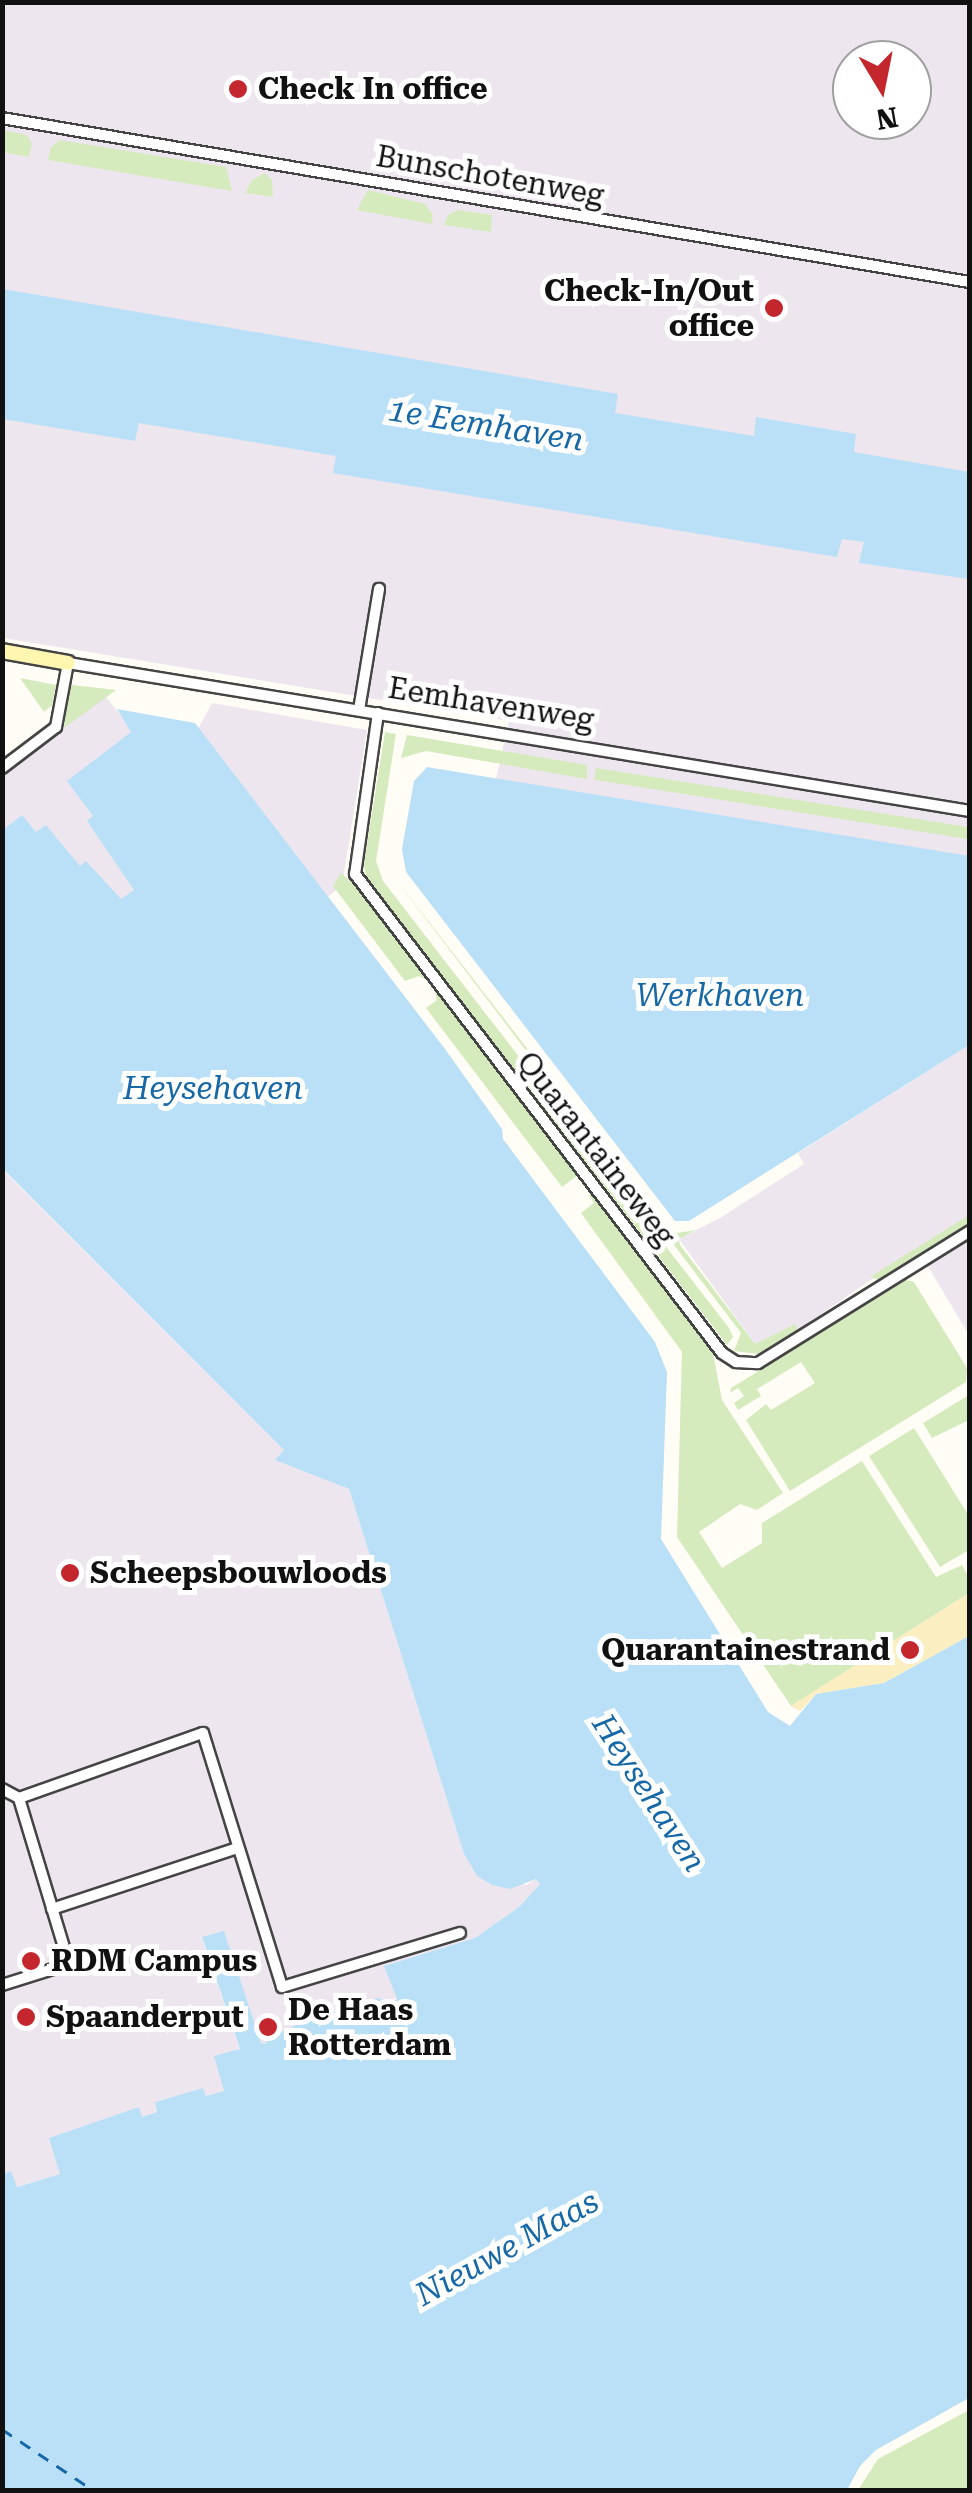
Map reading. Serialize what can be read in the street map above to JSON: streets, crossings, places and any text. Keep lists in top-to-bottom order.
{
  "streets": {
    "street": ["Bunschotenweg", "Eemhavenweg", "Quarantaineweg"]
  },
  "crossings": [
    ["Eemhavenweg", "Quarantaineweg"]
  ],
  "water": [
    "1e Eemhaven",
    "Werkhaven",
    "Heysehaven",
    "Nieuwe Maas"
  ],
  "places": [
    "Check In office",
    "Check-In/Out office",
    "Scheepsbouwloods",
    "Quarantainestrand",
    "RDM Campus",
    "Spaanderput",
    "De Haas Rotterdam"
  ],
  "north": "bottom"
}
